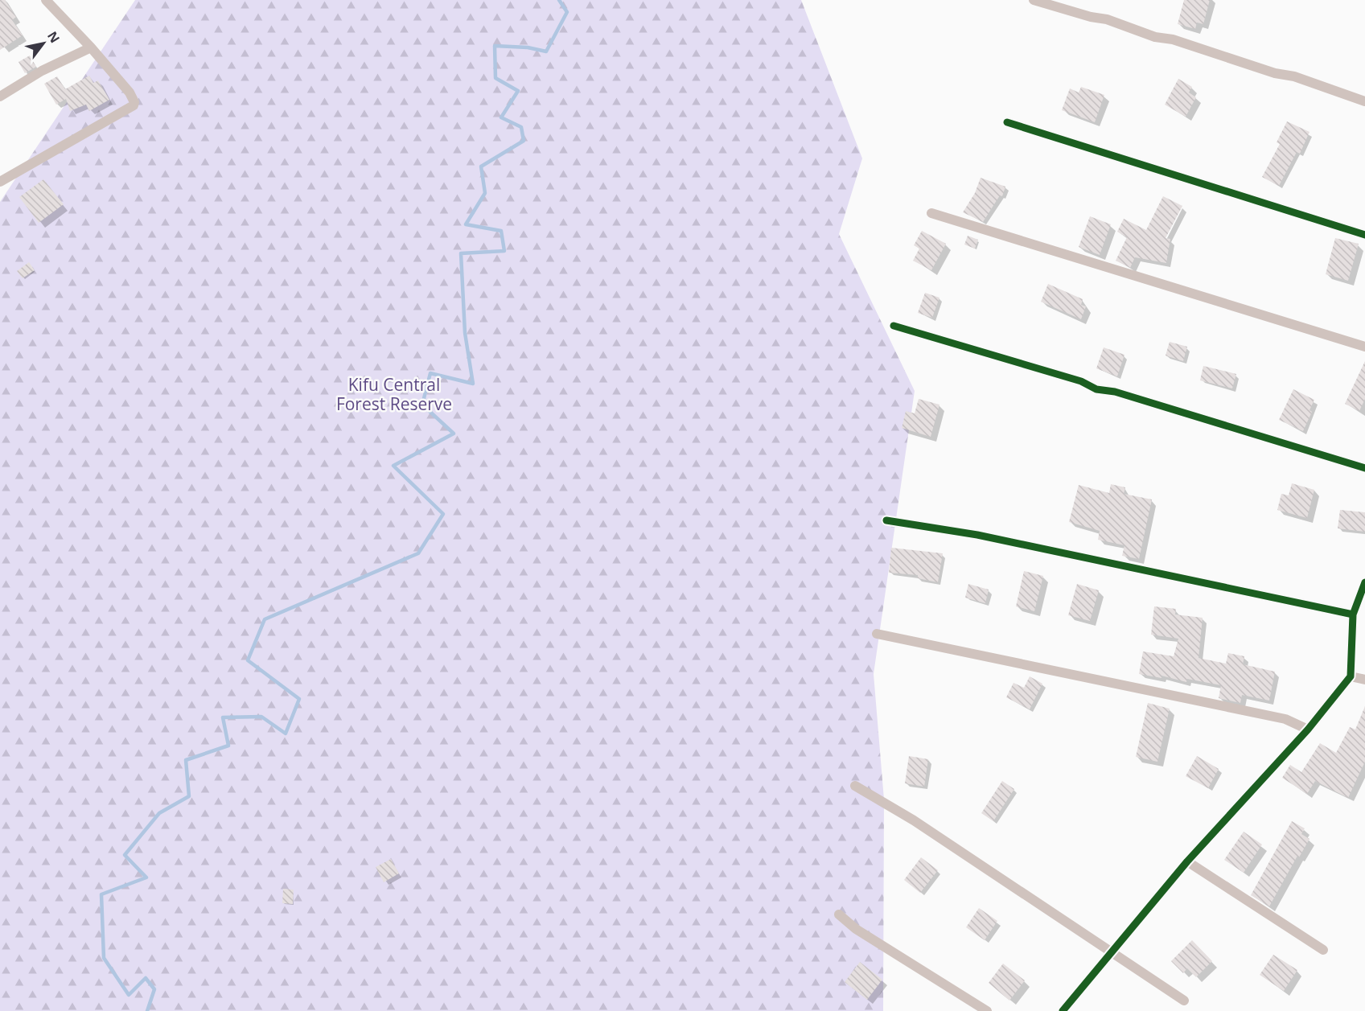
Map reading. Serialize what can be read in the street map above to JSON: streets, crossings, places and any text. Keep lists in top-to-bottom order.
{
  "parks": ["Kifu Central Forest Reserve"],
  "north": "top right"
}
